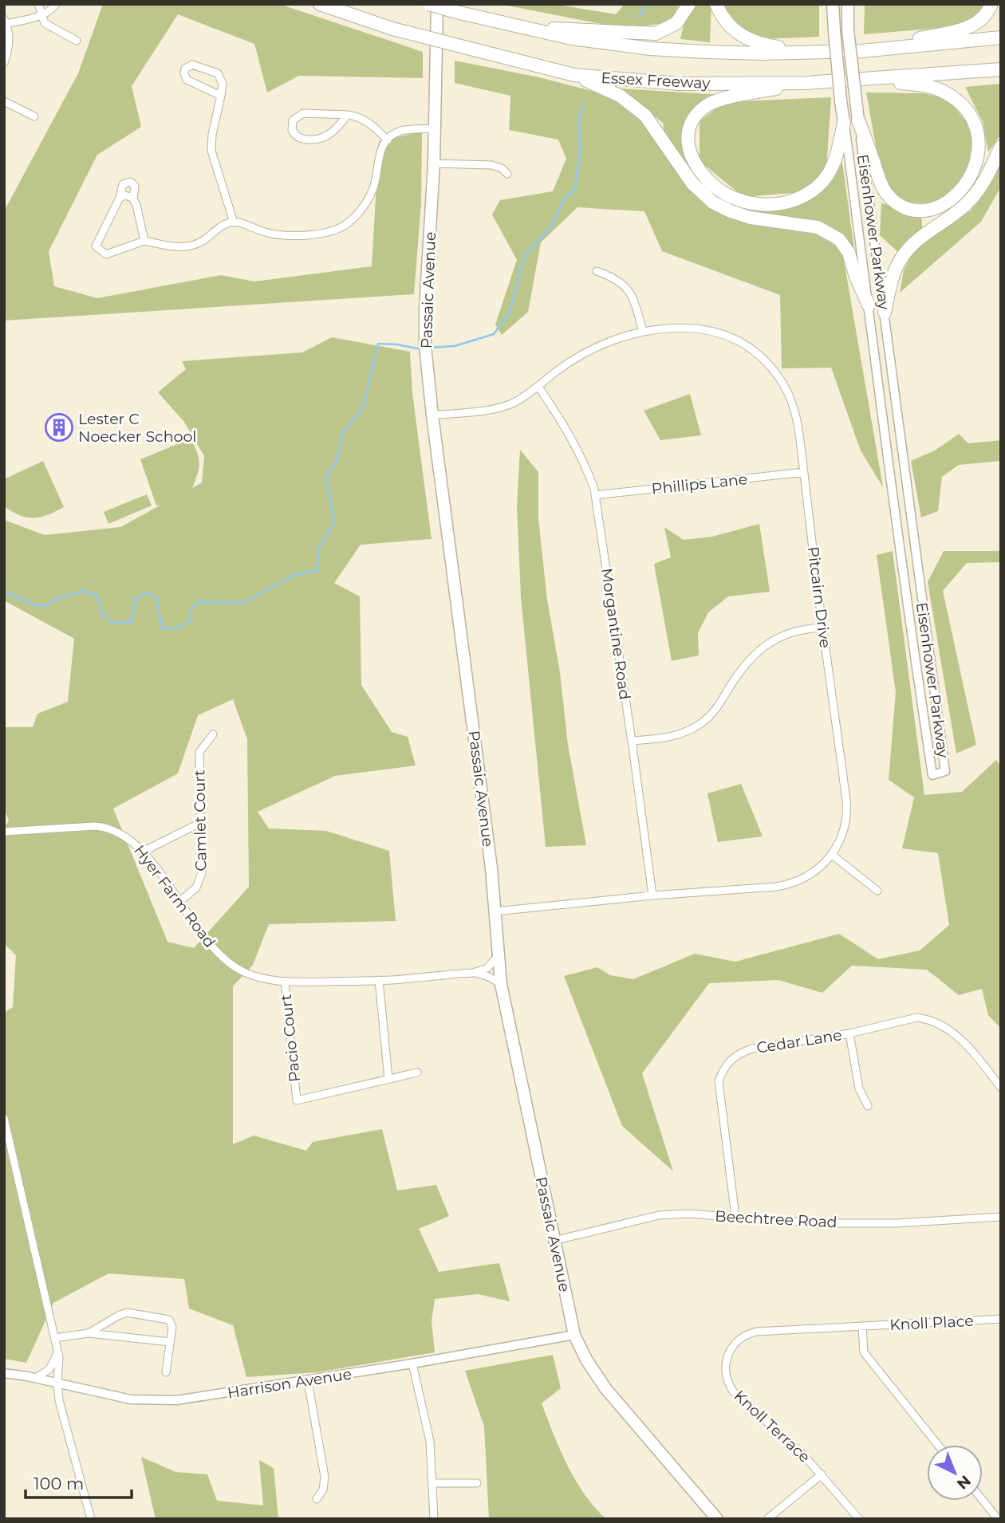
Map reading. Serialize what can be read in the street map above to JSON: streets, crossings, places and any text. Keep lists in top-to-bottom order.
{
  "streets": {
    "highway": ["Essex Freeway"],
    "main road": ["Eisenhower Parkway", "Passaic Avenue"],
    "street": [
      "Phillips Lane",
      "Pitcairn Drive",
      "Morgantine Road",
      "Camlet Court",
      "Hyer Farm Road",
      "Pacio Court",
      "Cedar Lane",
      "Beechtree Road",
      "Knoll Place",
      "Harrison Avenue",
      "Knoll Terrace"
    ]
  },
  "crossings": [
    ["Passaic Avenue", "Pitcairn Drive"],
    ["Passaic Avenue", "Hyer Farm Road"],
    ["Passaic Avenue", "Beechtree Road"],
    ["Passaic Avenue", "Harrison Avenue"],
    ["Phillips Lane", "Pitcairn Drive"],
    ["Phillips Lane", "Morgantine Road"],
    ["Pitcairn Drive", "Morgantine Road"],
    ["Camlet Court", "Hyer Farm Road"],
    ["Hyer Farm Road", "Pacio Court"],
    ["Cedar Lane", "Beechtree Road"],
    ["Knoll Place", "Knoll Terrace"]
  ],
  "places": {
    "building": ["Lester C Noecker School"]
  },
  "scale_bar": "100 m",
  "north": "bottom right"
}
